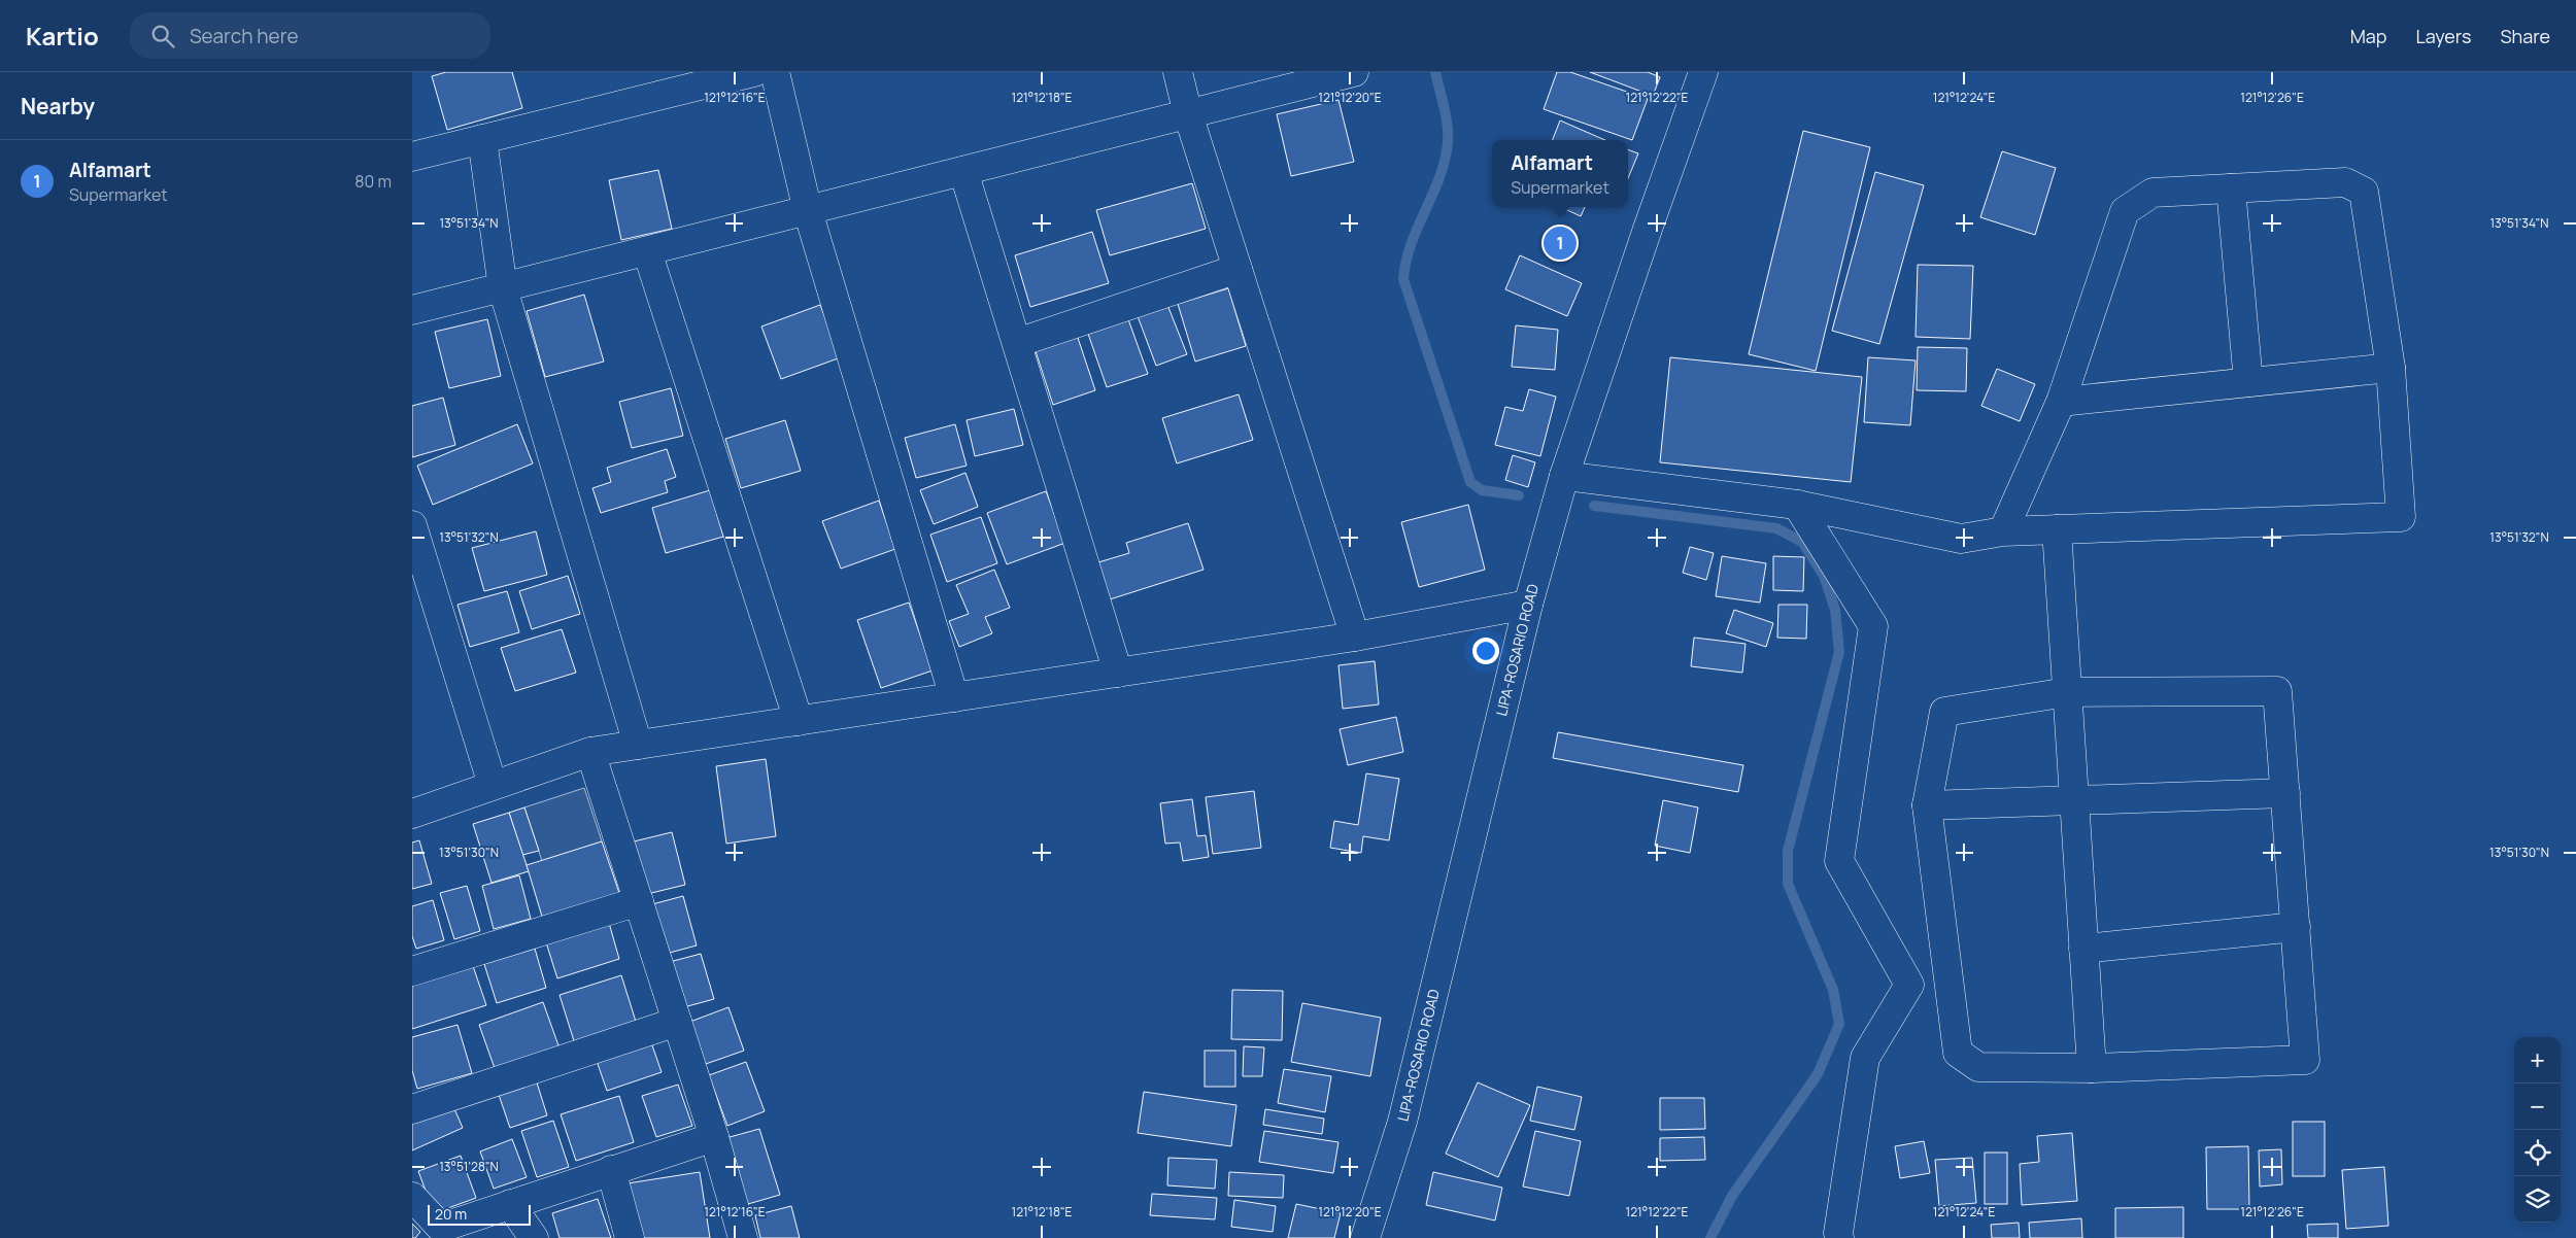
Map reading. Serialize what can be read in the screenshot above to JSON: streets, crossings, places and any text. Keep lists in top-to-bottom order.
{
  "streets": {
    "street": ["LIPA-ROSARIO ROAD"]
  },
  "scale_bar": "20 m",
  "page": {
    "header": "Kartio",
    "search": "Search here",
    "nav": ["Map", "Layers", "Share"],
    "heading": "Nearby",
    "list": [
      {
        "mark": "1",
        "name": "Alfamart",
        "note": "Supermarket",
        "value": "80 m"
      }
    ],
    "popup": ["Alfamart", "Supermarket"],
    "pins": "1",
    "map_buttons": ["+", "−"],
    "scale": "20 m"
  },
  "coordinates": [
    "121°12'16\"E",
    "121°12'18\"E",
    "121°12'20\"E",
    "121°12'22\"E",
    "121°12'24\"E",
    "121°12'26\"E",
    "13°51'34\"N",
    "13°51'32\"N",
    "13°51'30\"N",
    "13°51'28\"N"
  ]
}
